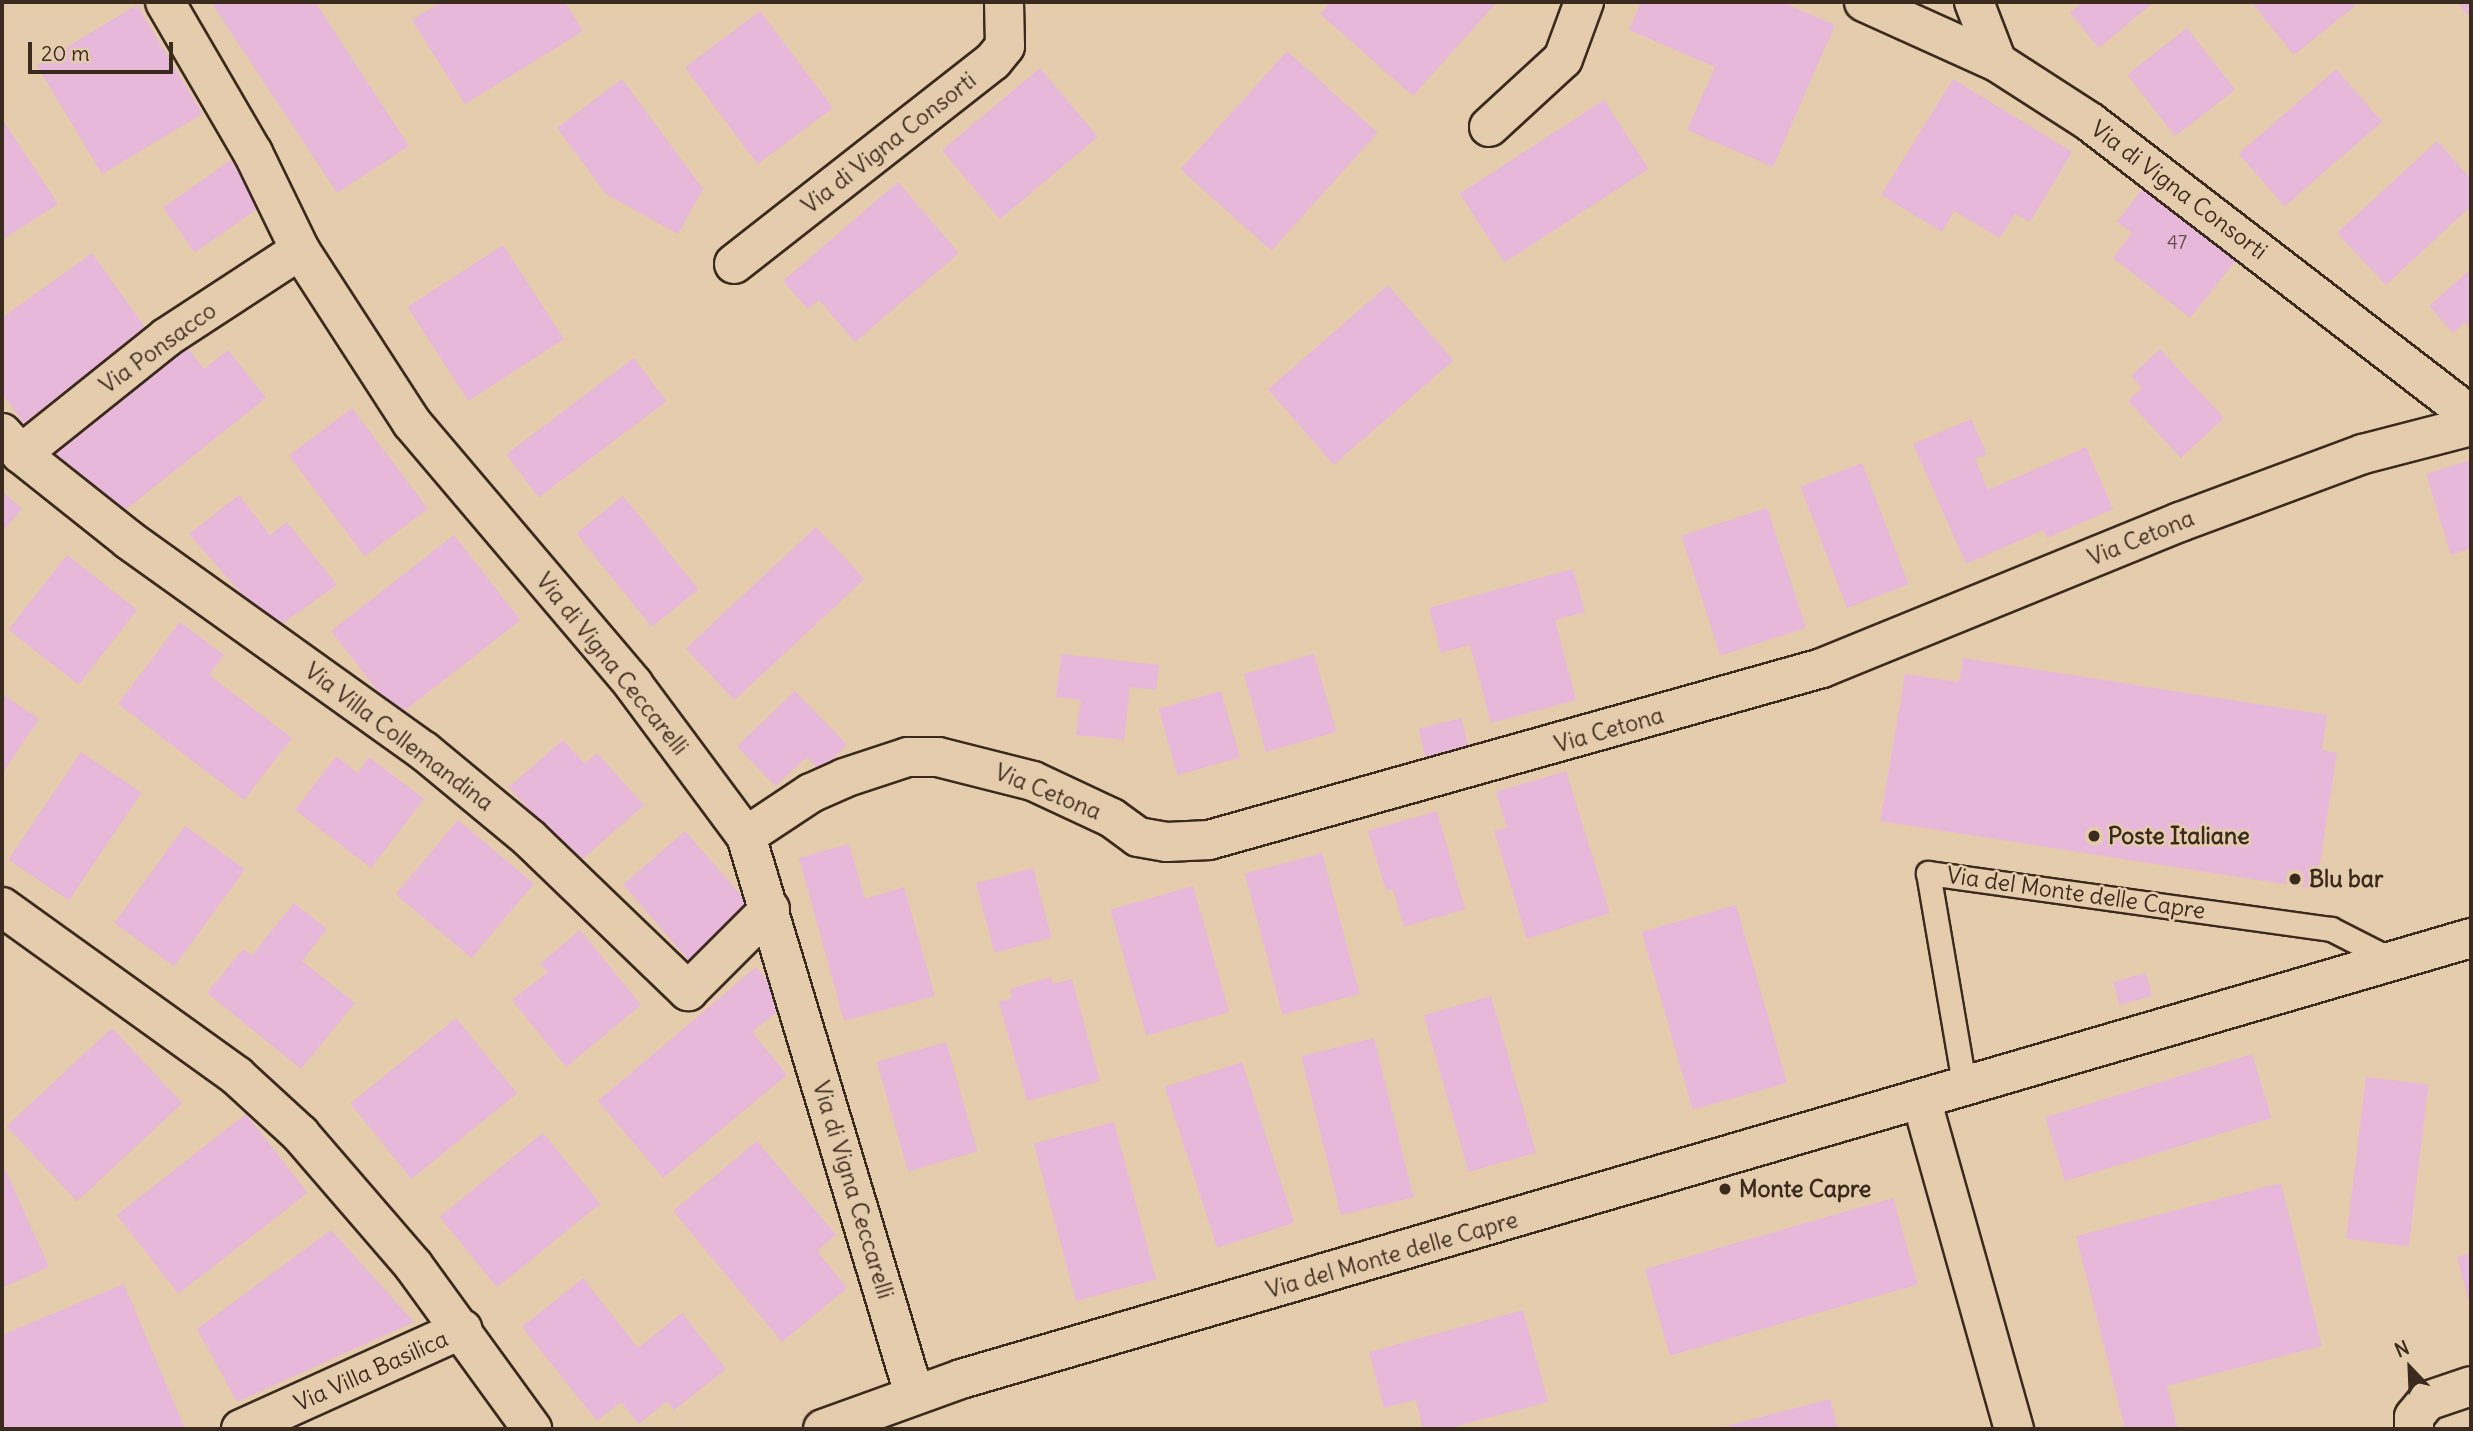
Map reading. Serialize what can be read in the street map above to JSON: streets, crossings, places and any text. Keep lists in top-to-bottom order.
{
  "streets": {
    "street": [
      "Via di Vigna Consorti",
      "Via Ponsacco",
      "Via Cetona",
      "Via di Vigna Ceccarelli",
      "Via Villa Collemandina",
      "Via del Monte delle Capre",
      "Via Villa Basilica"
    ]
  },
  "crossings": [
    ["Via Ponsacco", "Via di Vigna Ceccarelli"],
    ["Via Ponsacco", "Via Villa Collemandina"],
    ["Via Cetona", "Via di Vigna Ceccarelli"],
    ["Via di Vigna Ceccarelli", "Via Villa Collemandina"],
    ["Via di Vigna Ceccarelli", "Via del Monte delle Capre"]
  ],
  "places": ["Poste Italiane", "Blu bar", "Monte Capre"],
  "house_numbers": ["47"],
  "scale_bar": "20 m",
  "north": "top left"
}
